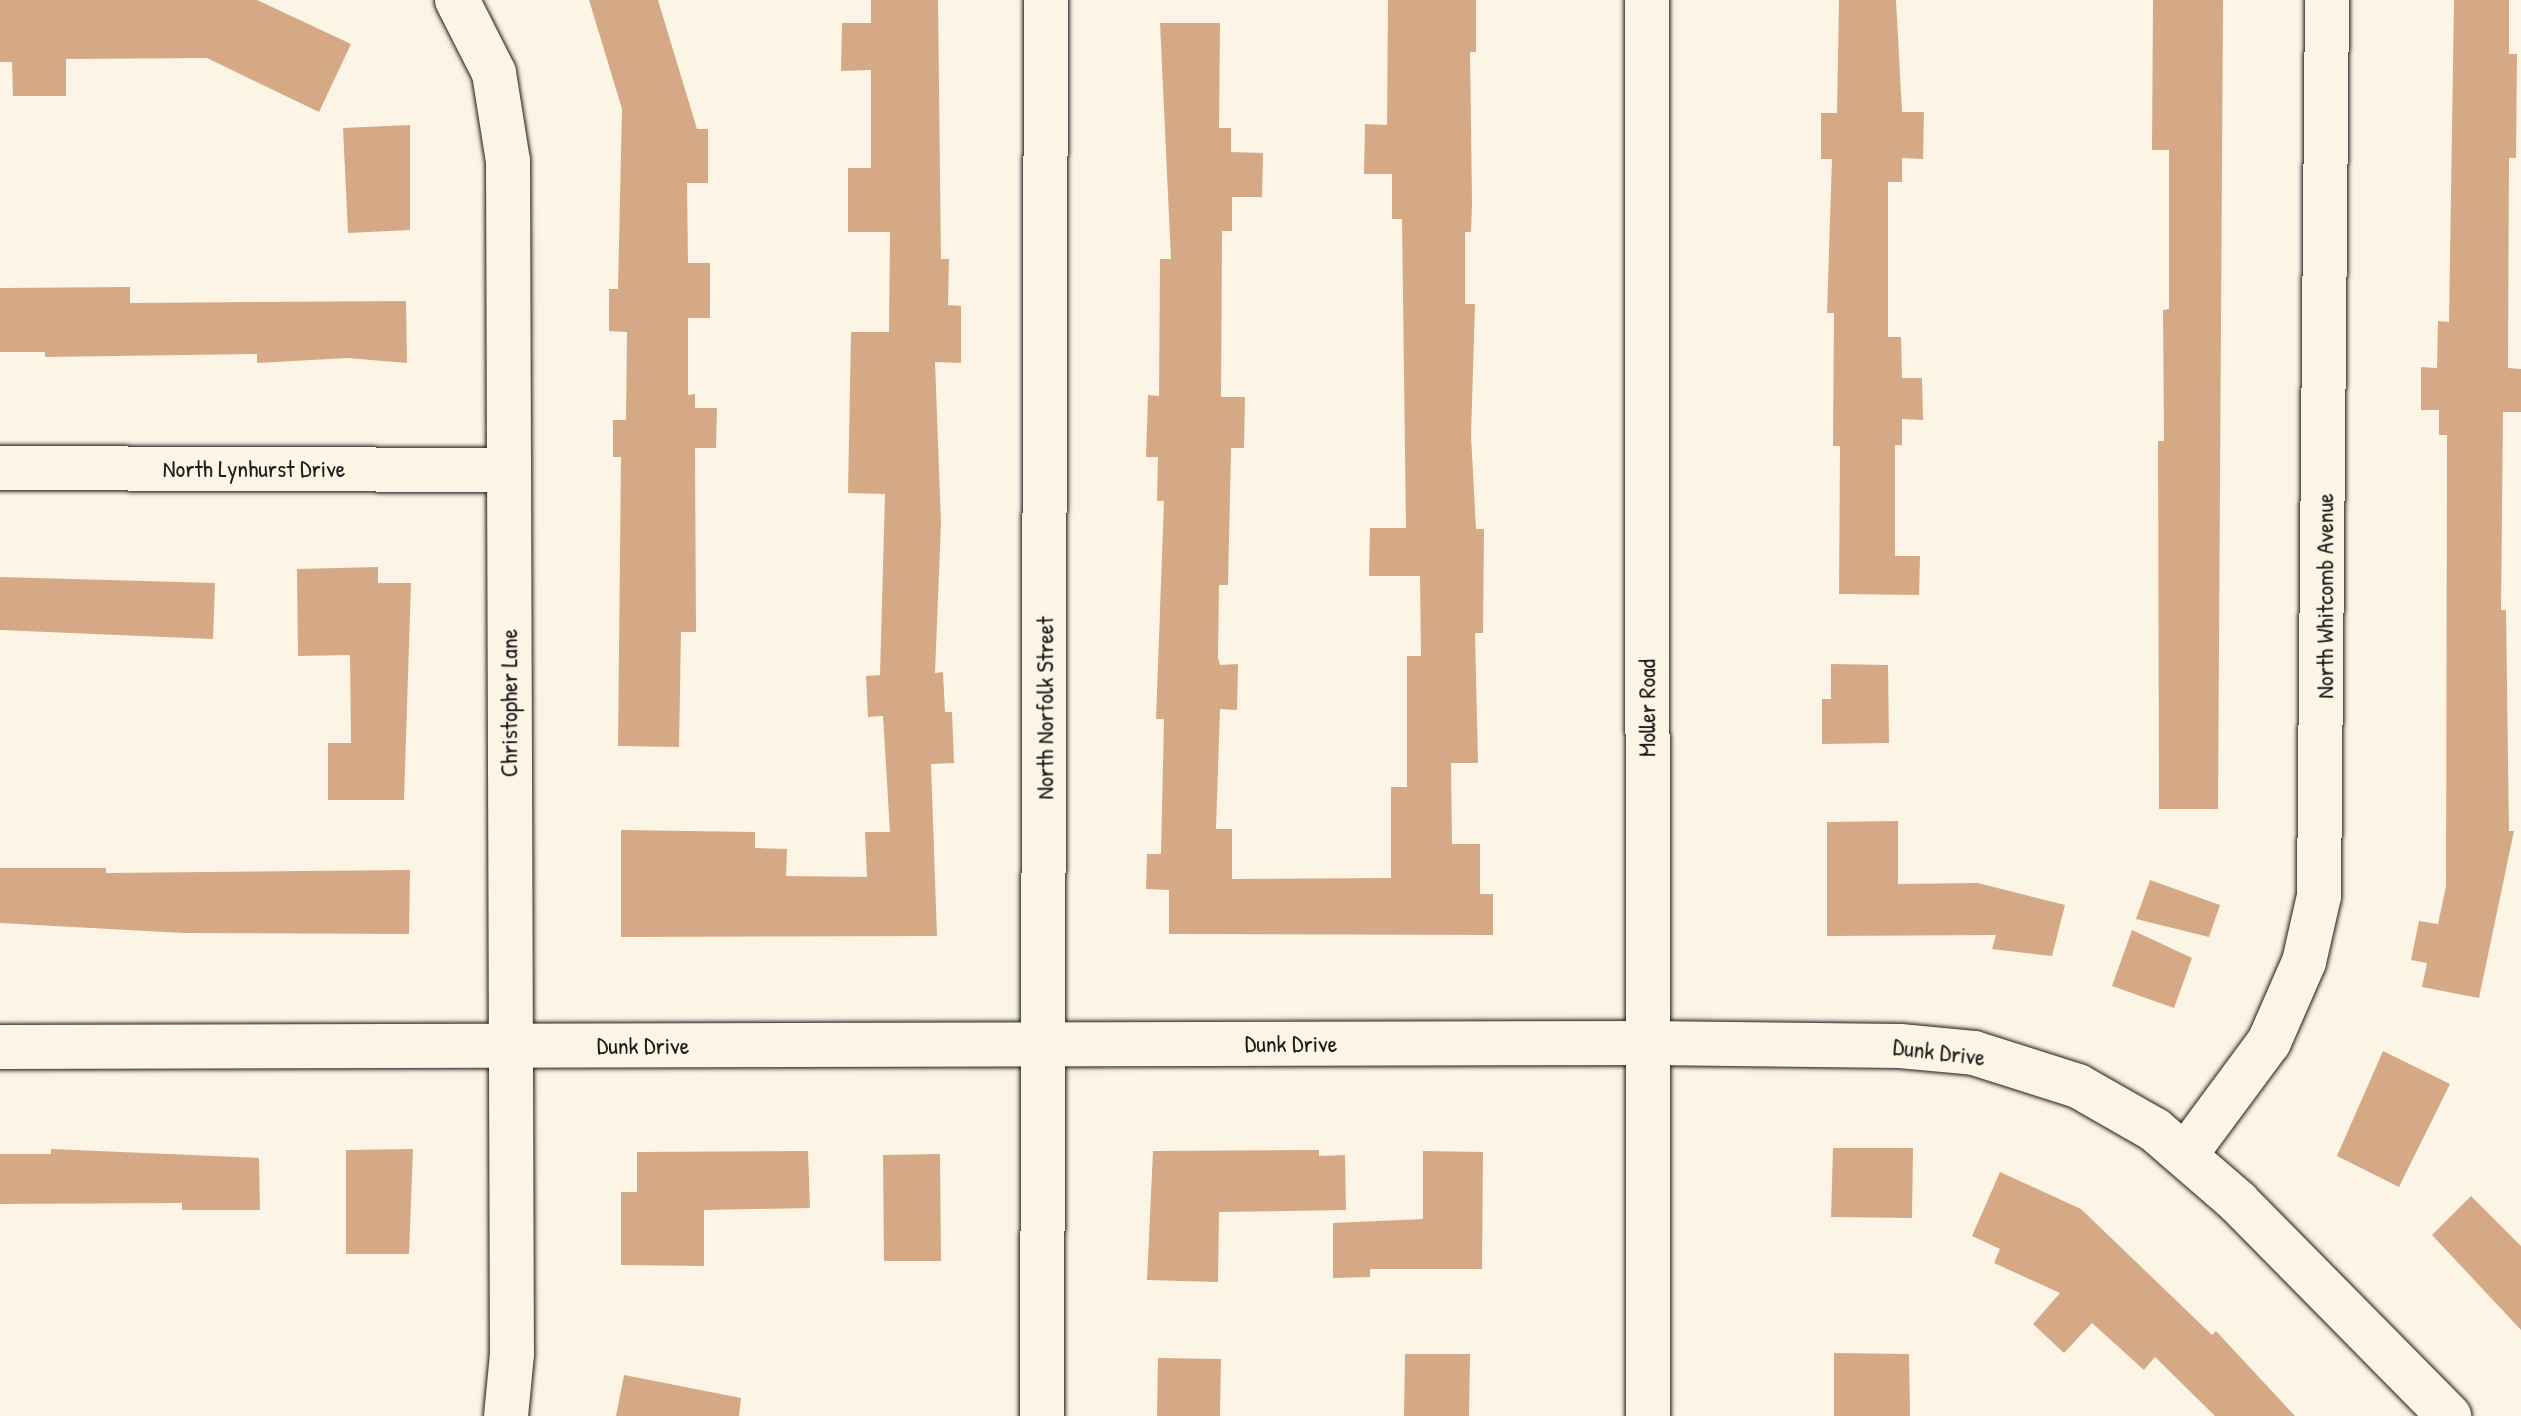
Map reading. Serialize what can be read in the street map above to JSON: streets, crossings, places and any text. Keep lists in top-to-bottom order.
{
  "streets": {
    "street": [
      "North Lynhurst Drive",
      "North Whitcomb Avenue",
      "Christopher Lane",
      "North Norfolk Street",
      "Moller Road",
      "Dunk Drive"
    ]
  },
  "crossings": [
    ["North Lynhurst Drive", "Christopher Lane"],
    ["North Whitcomb Avenue", "Dunk Drive"],
    ["Christopher Lane", "Dunk Drive"],
    ["North Norfolk Street", "Dunk Drive"],
    ["Moller Road", "Dunk Drive"]
  ]
}
